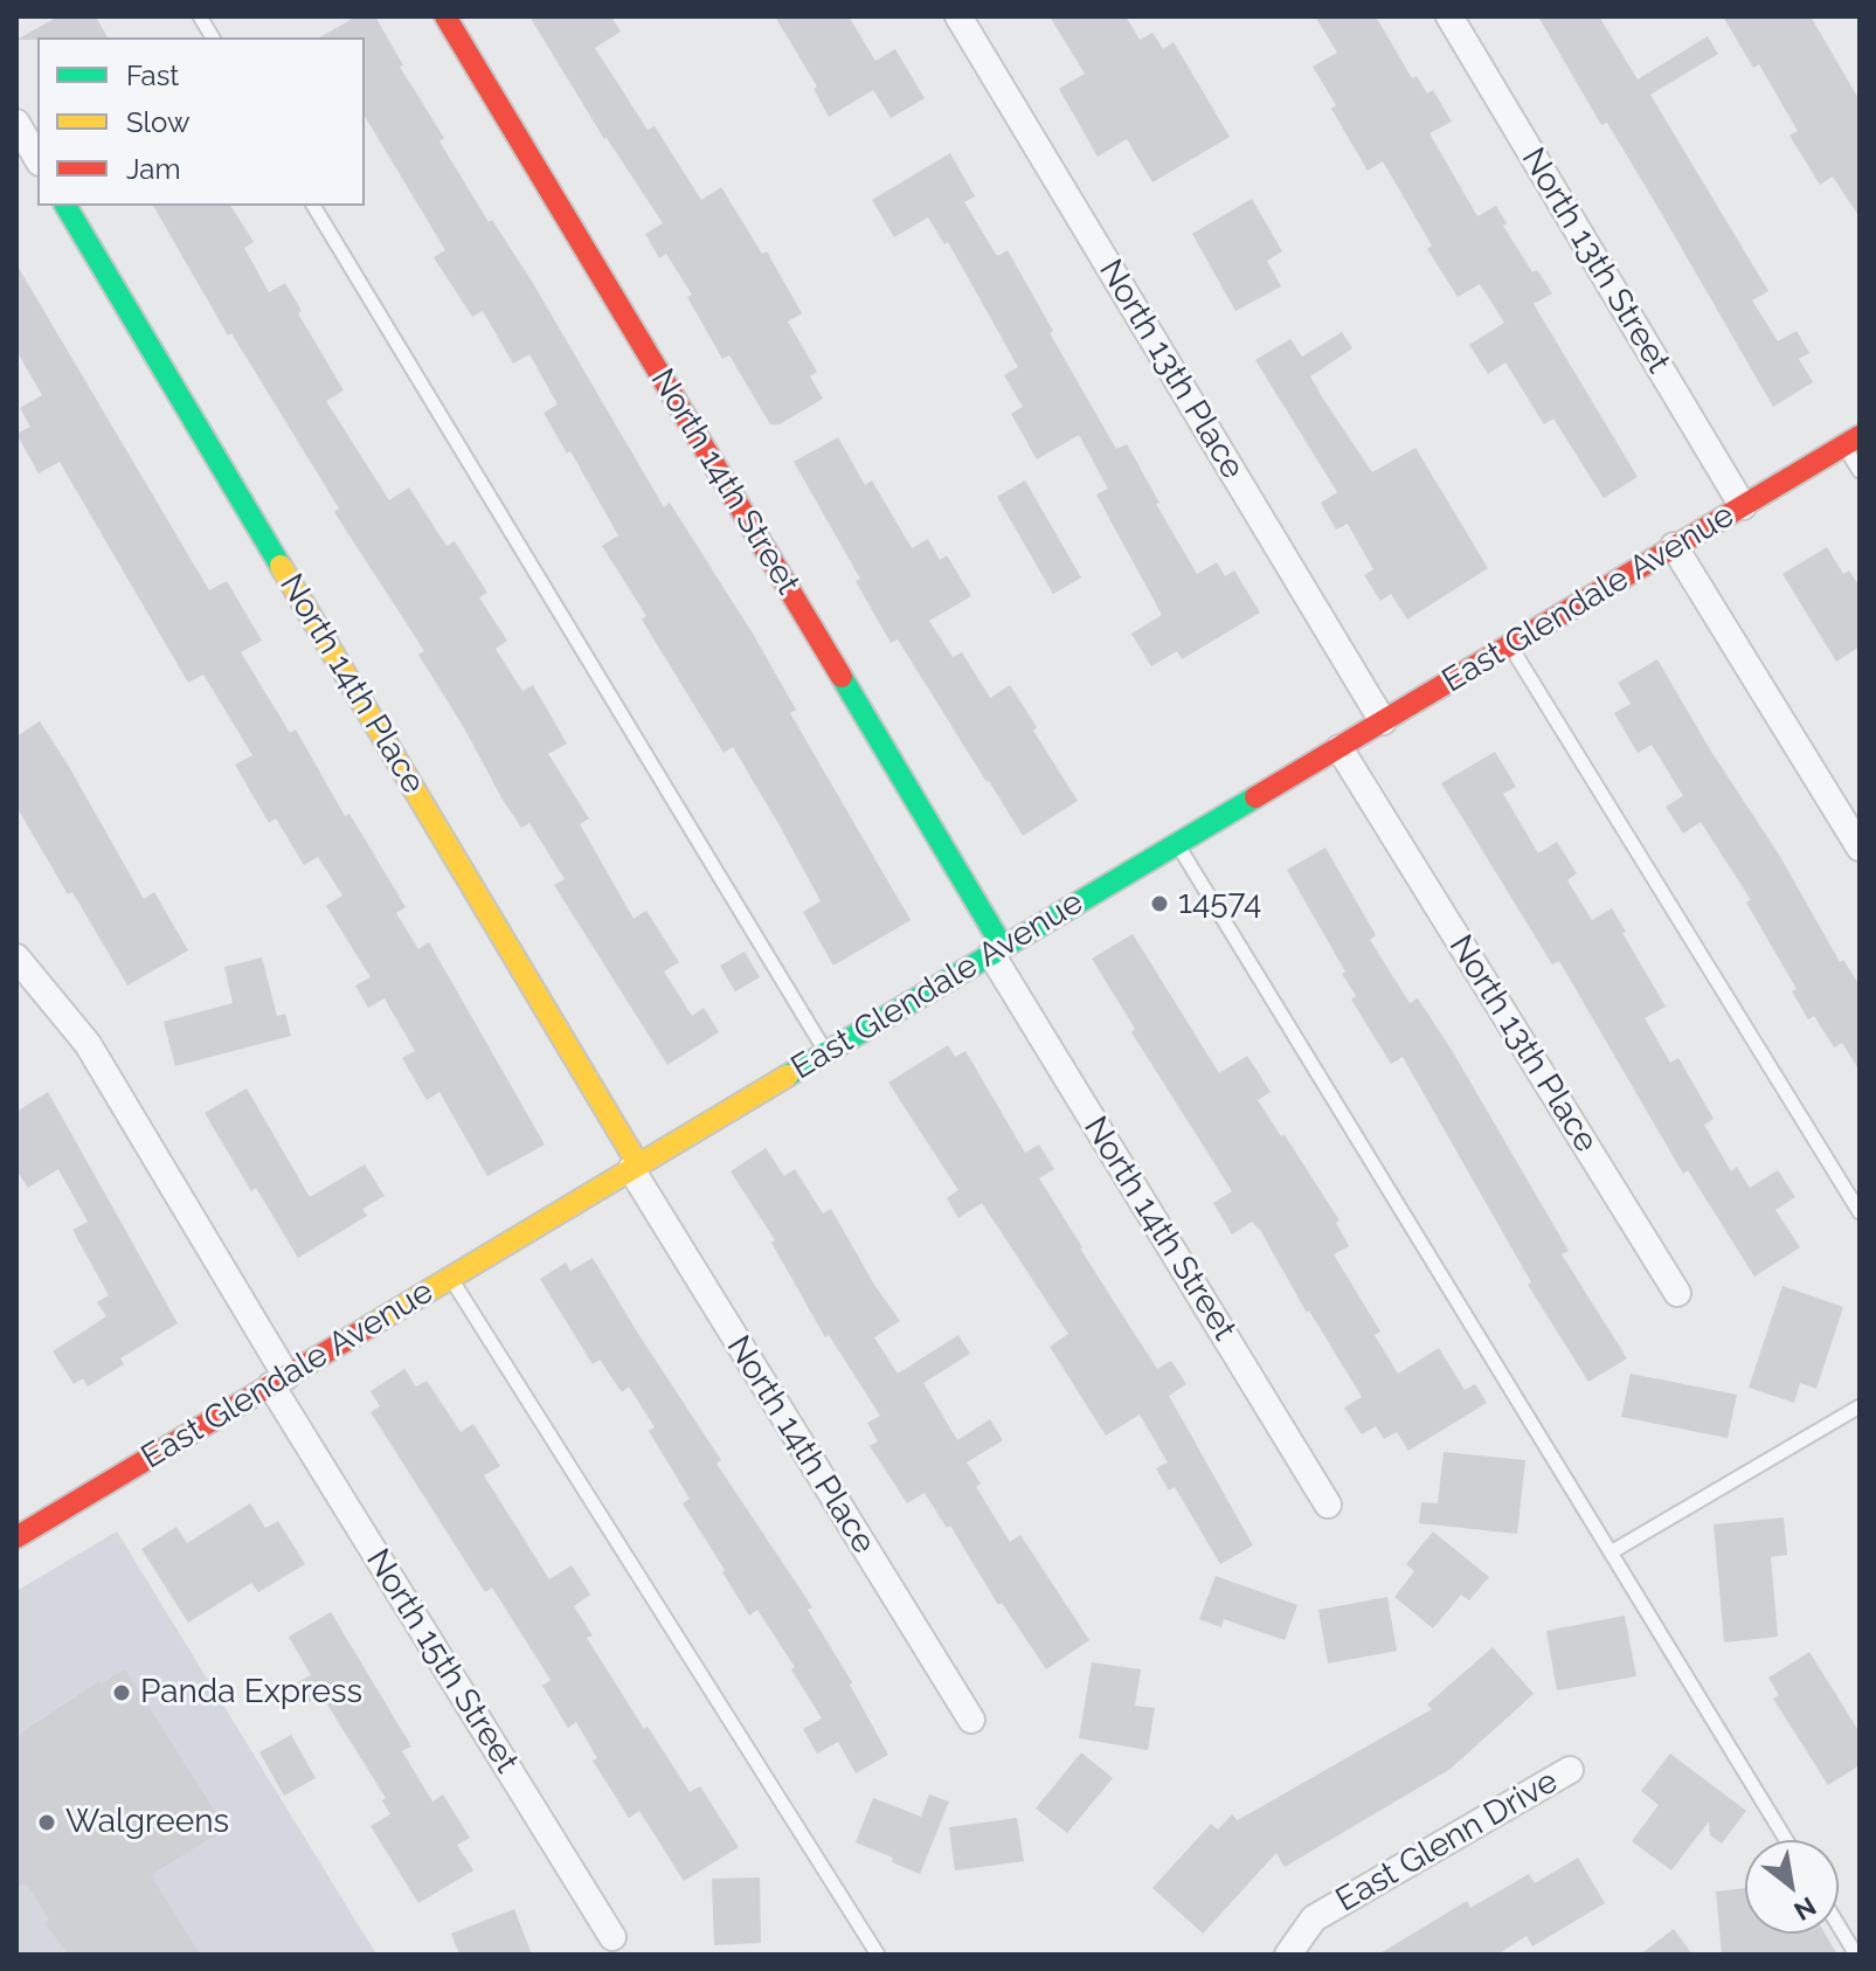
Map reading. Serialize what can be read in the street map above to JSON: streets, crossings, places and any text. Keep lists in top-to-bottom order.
{
  "streets": {
    "street": [
      "North 13th Street",
      "North 13th Place",
      "North 14th Street",
      "East Glendale Avenue",
      "North 14th Place",
      "North 15th Street",
      "East Glenn Drive"
    ]
  },
  "crossings": [
    ["North 13th Street", "East Glendale Avenue"],
    ["North 13th Place", "East Glendale Avenue"],
    ["North 14th Street", "East Glendale Avenue"],
    ["East Glendale Avenue", "North 14th Place"],
    ["East Glendale Avenue", "North 15th Street"]
  ],
  "places": ["14574", "Panda Express", "Walgreens"],
  "legend": ["Fast", "Slow", "Jam"],
  "north": "bottom right"
}
